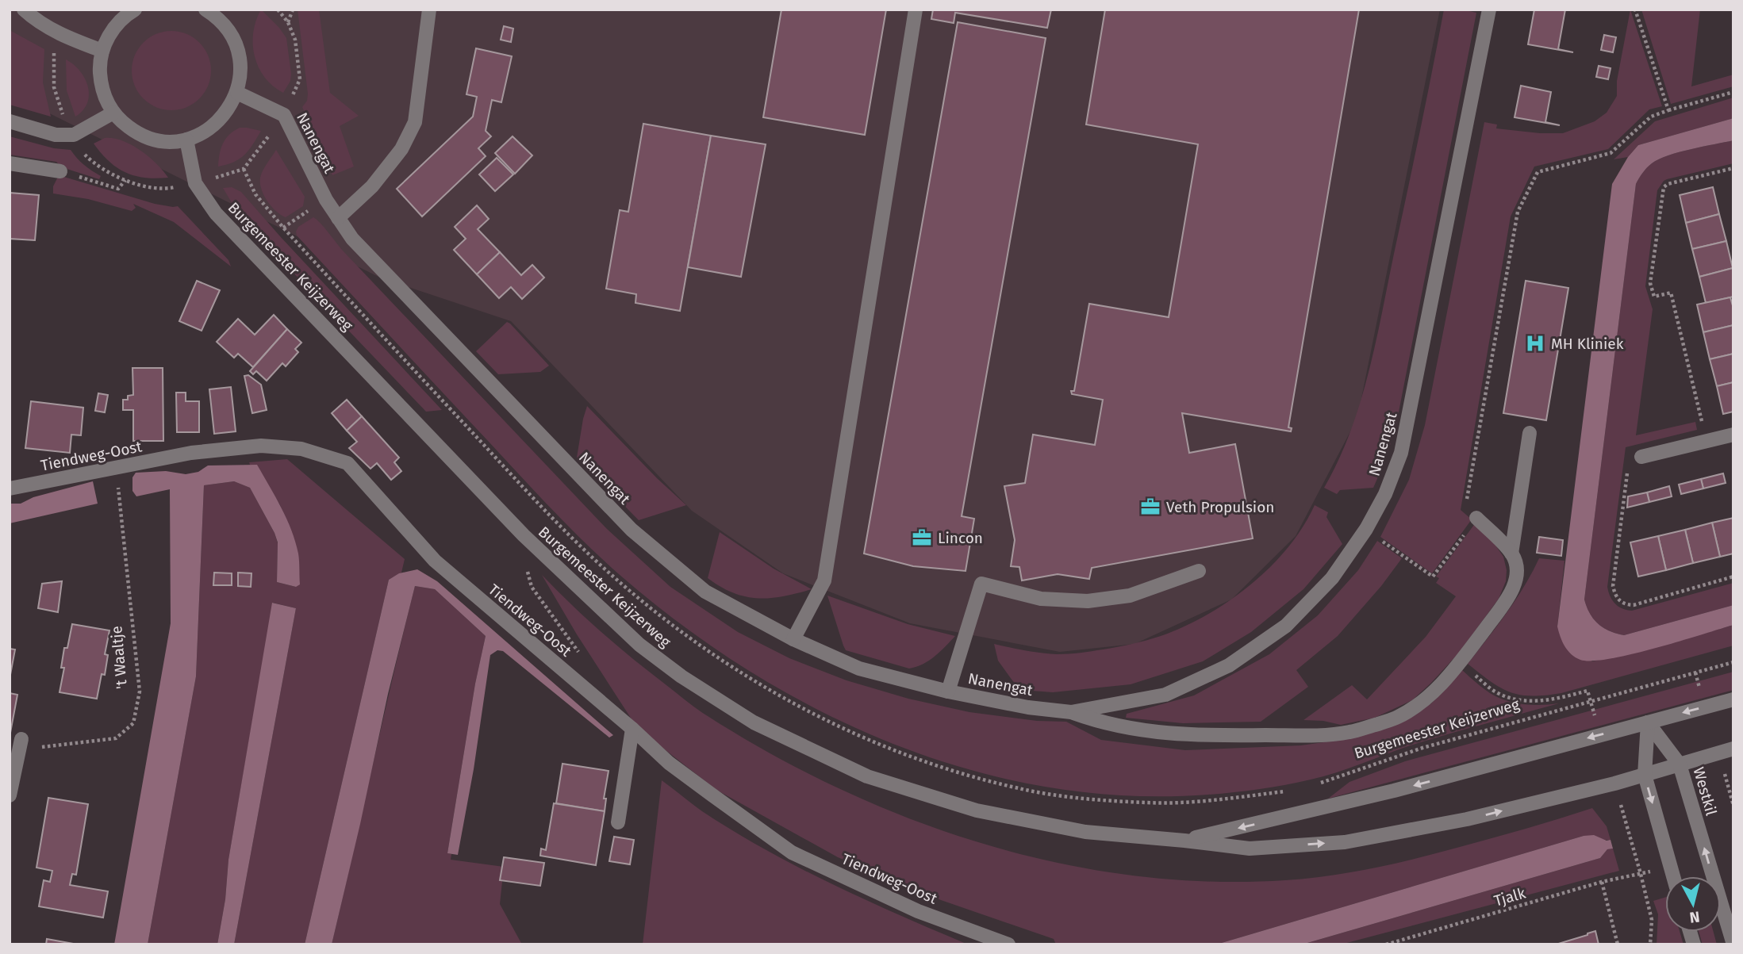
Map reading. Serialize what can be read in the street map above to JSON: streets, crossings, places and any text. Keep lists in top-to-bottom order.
{
  "streets": {
    "street": [
      "Nanengat",
      "Burgemeester Keijzerweg",
      "Tiendweg-Oost",
      "Westkil"
    ],
    "path": ["'t Waaltje", "Tjalk"]
  },
  "crossings": [
    ["Nanengat", "Burgemeester Keijzerweg"],
    ["Burgemeester Keijzerweg", "Westkil"],
    ["Tiendweg-Oost", "'t Waaltje"]
  ],
  "places": {
    "hospital": ["MH Kliniek"],
    "office": ["Veth Propulsion", "Lincon"]
  },
  "north": "bottom"
}
